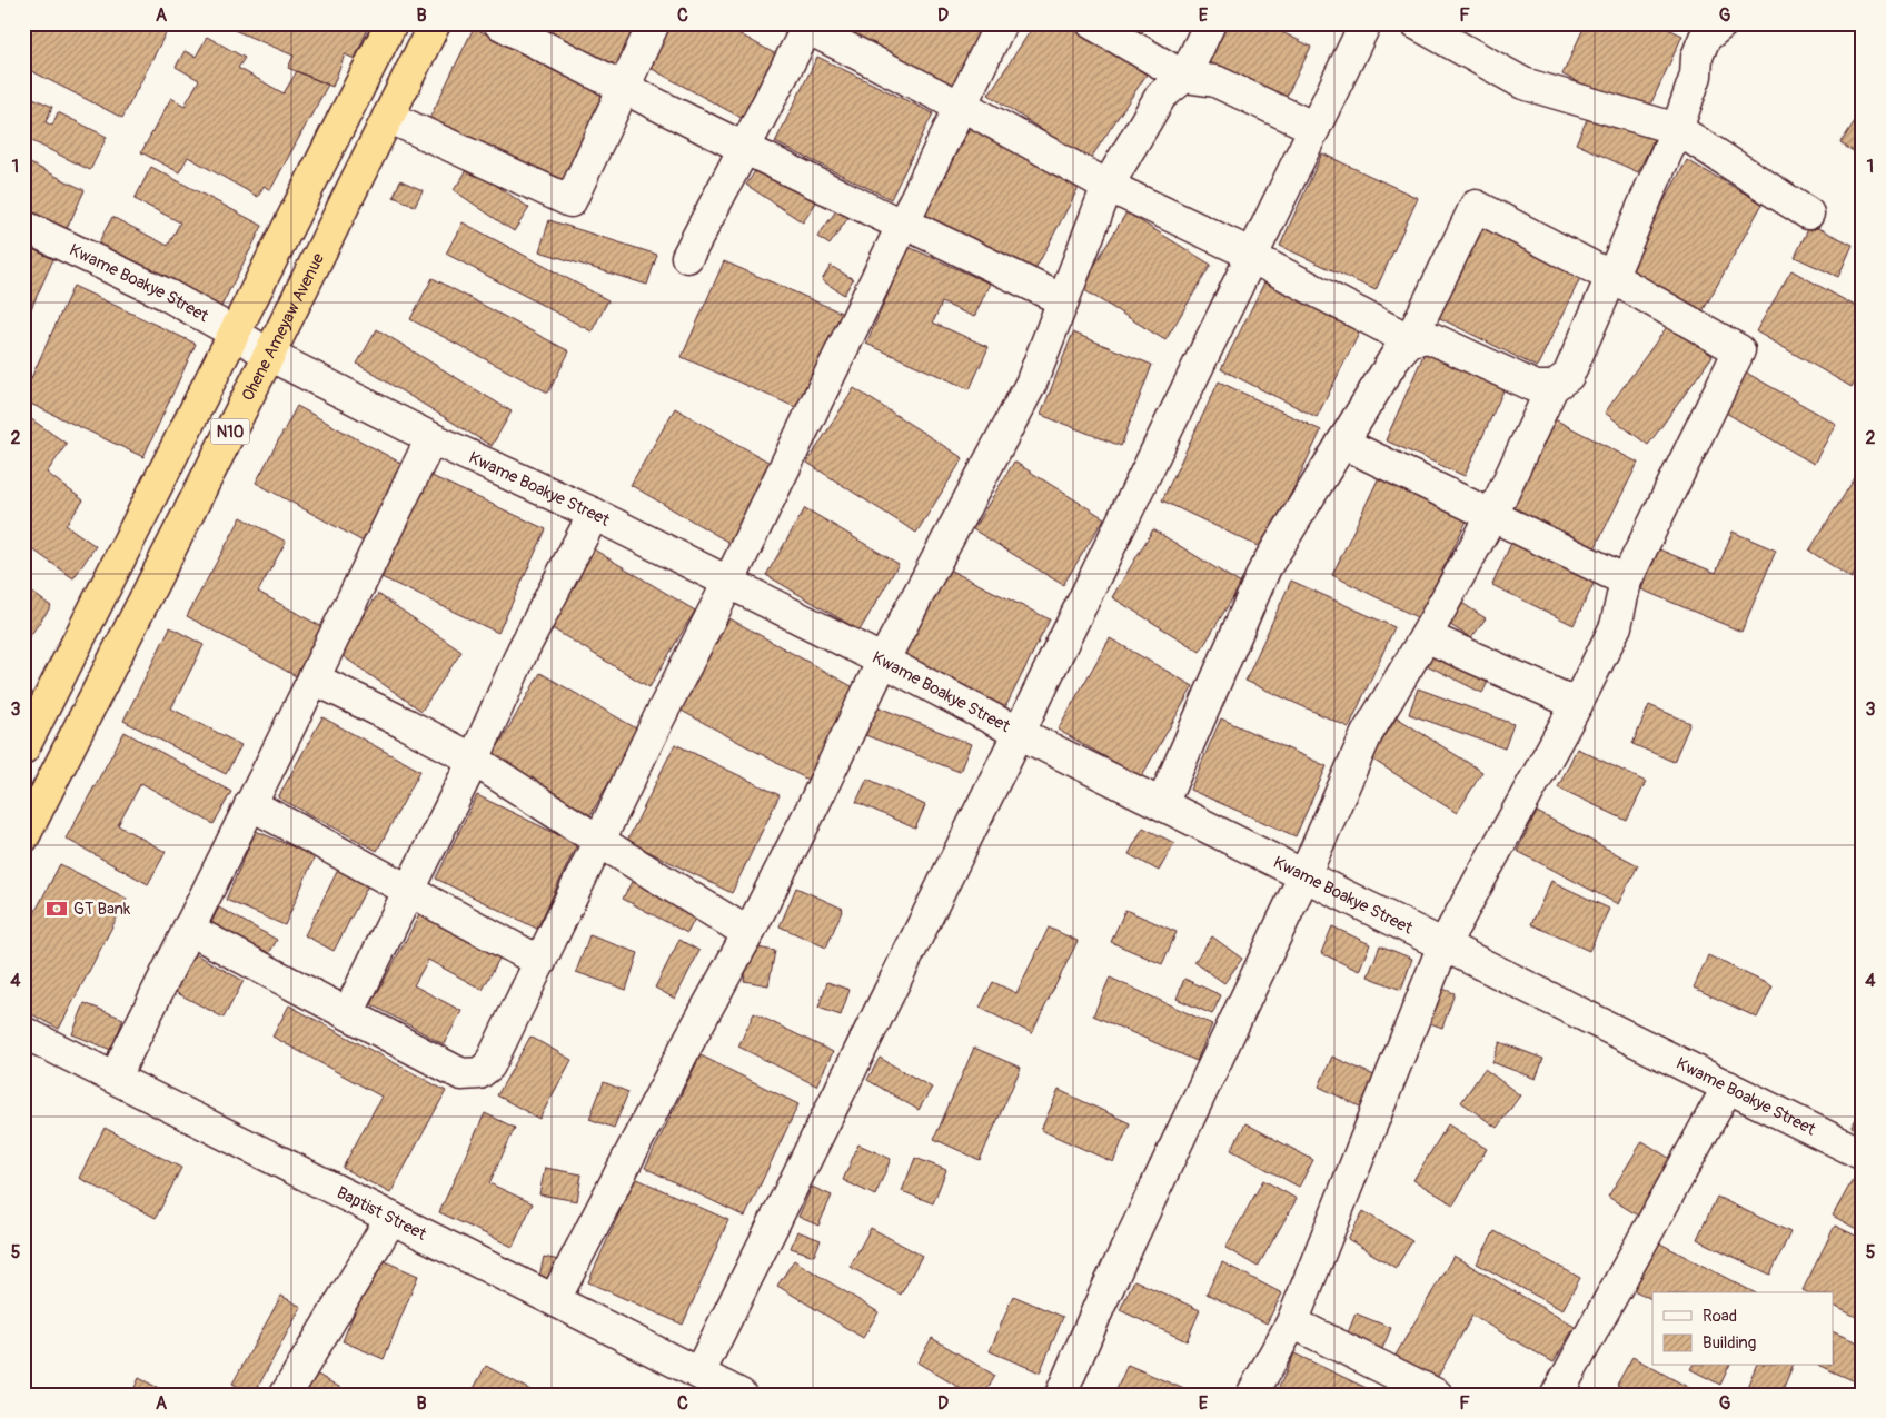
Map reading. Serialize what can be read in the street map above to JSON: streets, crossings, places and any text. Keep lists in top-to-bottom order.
{
  "streets": {
    "highway": ["Ohene Ameyaw Avenue", "N10"],
    "street": ["Kwame Boakye Street", "Baptist Street"]
  },
  "crossings": [
    ["Kwame Boakye Street", "Ohene Ameyaw Avenue"],
    ["Kwame Boakye Street", "N10"]
  ],
  "places": {
    "bank": ["GT Bank"]
  },
  "legend": ["Road", "Building"],
  "grid": {
    "columns": [
      "A",
      "B",
      "C",
      "D",
      "E",
      "F",
      "G"
    ],
    "rows": [
      "1",
      "2",
      "3",
      "4",
      "5"
    ]
  }
}
